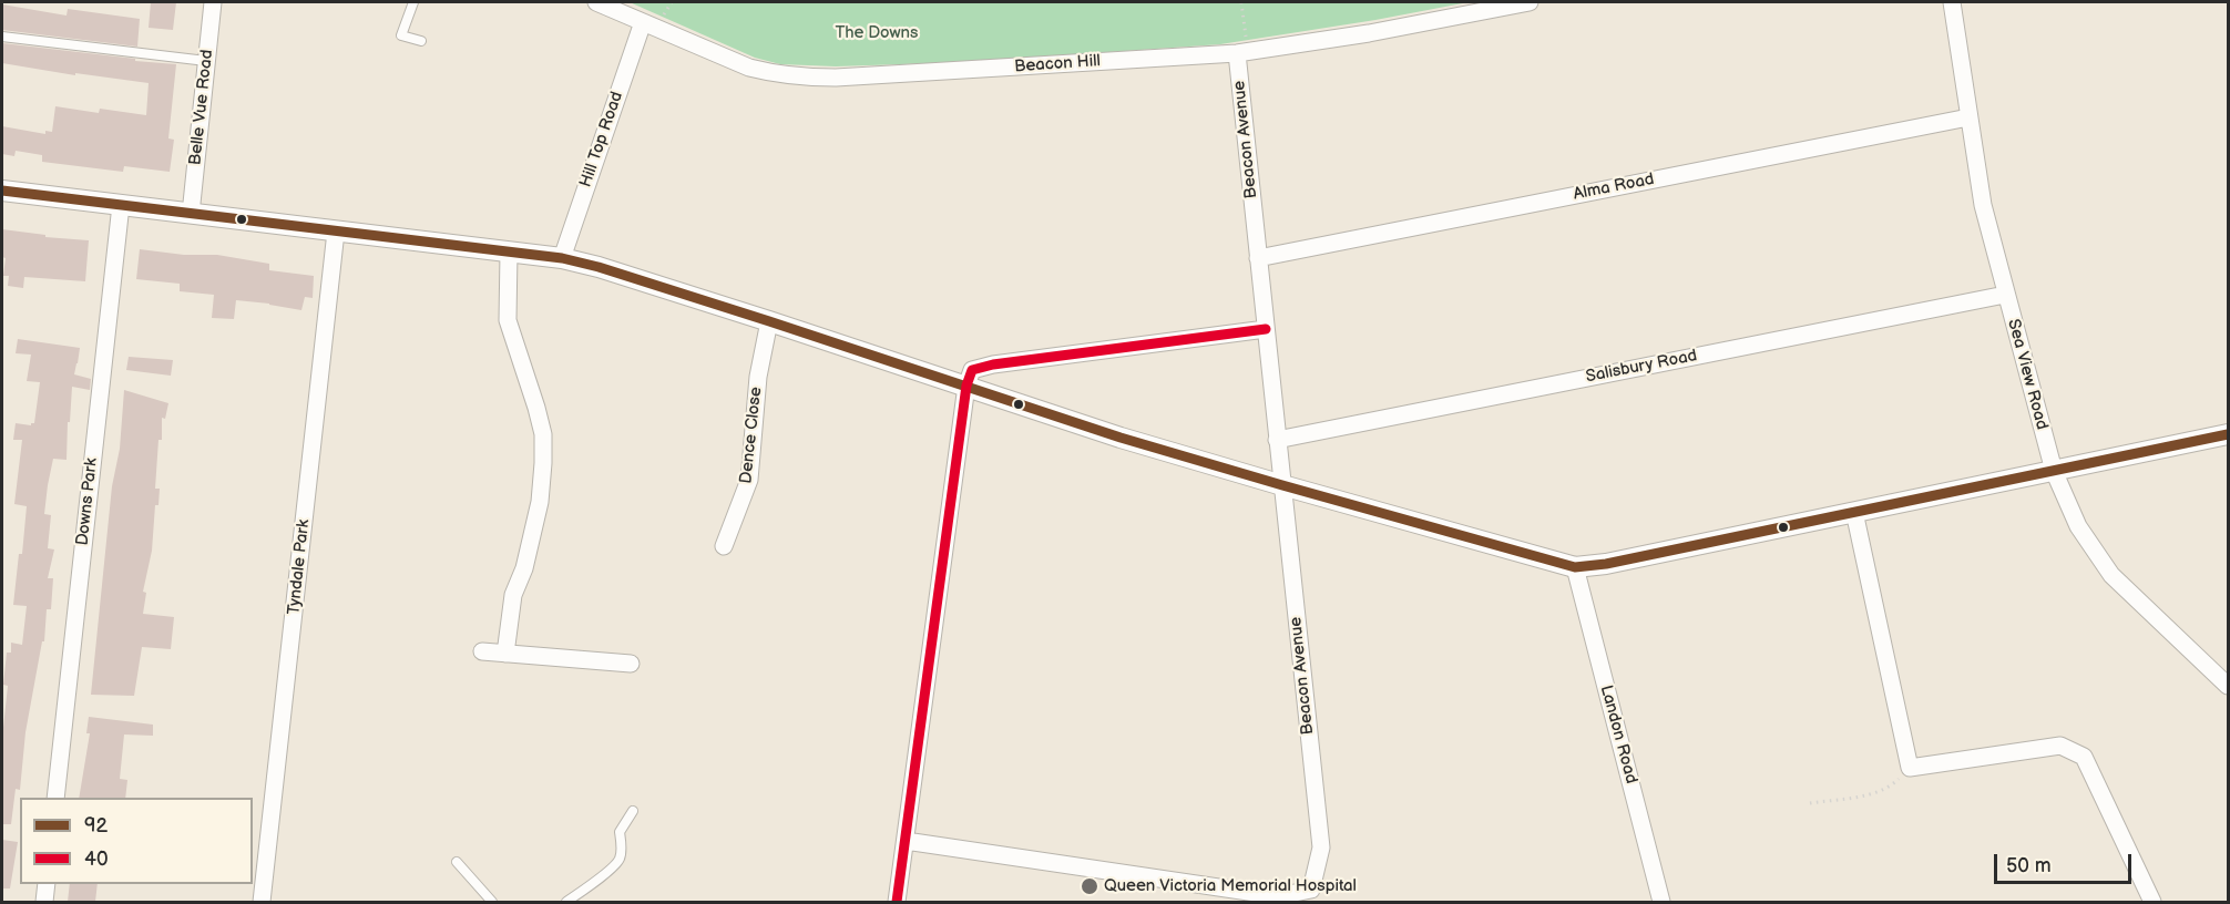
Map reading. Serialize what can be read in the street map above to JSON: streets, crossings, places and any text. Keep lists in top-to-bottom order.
{
  "streets": {
    "street": [
      "Beacon Hill",
      "Belle Vue Road",
      "Hill Top Road",
      "Beacon Avenue",
      "Alma Road",
      "Salisbury Road",
      "Sea View Road",
      "Dence Close",
      "Downs Park",
      "Tyndale Park",
      "Landon Road"
    ]
  },
  "crossings": [
    ["Beacon Hill", "Hill Top Road"],
    ["Beacon Hill", "Beacon Avenue"],
    ["Beacon Avenue", "Alma Road"],
    ["Beacon Avenue", "Salisbury Road"],
    ["Alma Road", "Sea View Road"],
    ["Salisbury Road", "Sea View Road"]
  ],
  "parks": ["The Downs"],
  "places": ["Queen Victoria Memorial Hospital"],
  "lines": ["transit line 92", "transit line 40"],
  "legend": ["92", "40"],
  "scale_bar": "50 m"
}
